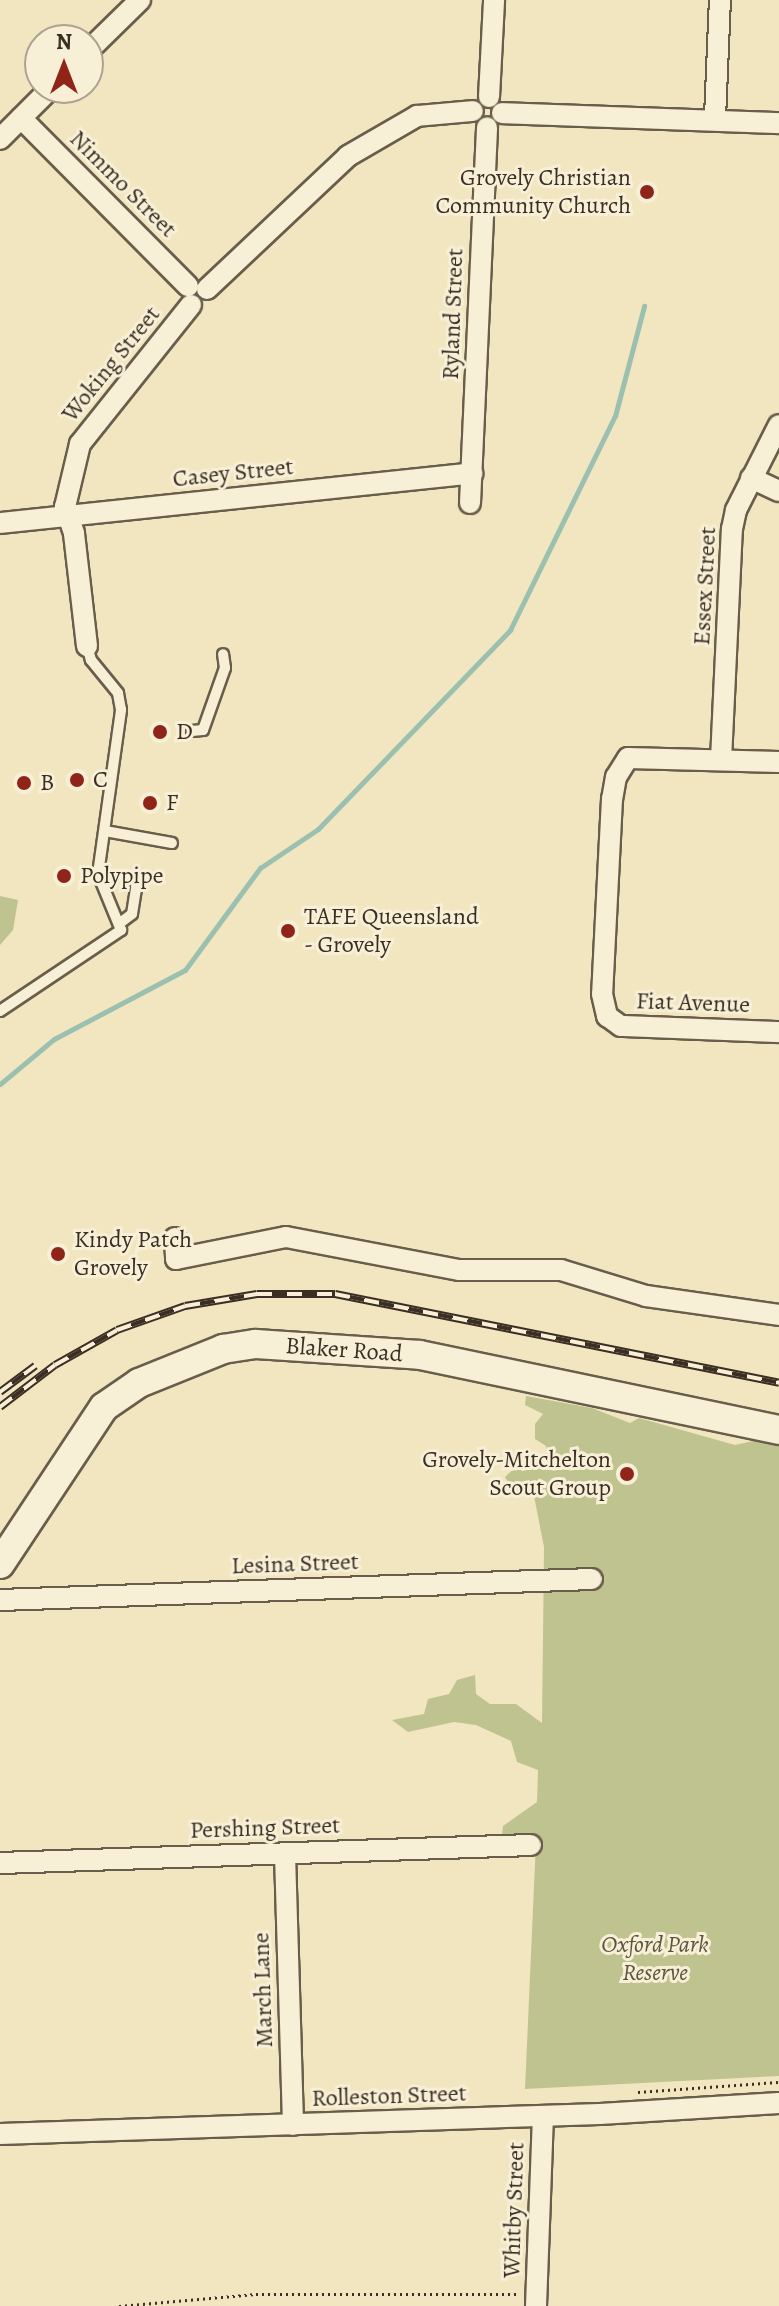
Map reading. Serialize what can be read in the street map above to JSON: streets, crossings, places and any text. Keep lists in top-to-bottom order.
{
  "streets": {
    "street": [
      "Nimmo Street",
      "Ryland Street",
      "Woking Street",
      "Casey Street",
      "Essex Street",
      "Fiat Avenue",
      "Blaker Road",
      "Lesina Street",
      "Pershing Street",
      "March Lane",
      "Rolleston Street",
      "Whitby Street"
    ]
  },
  "crossings": [
    ["Nimmo Street", "Woking Street"],
    ["Ryland Street", "Woking Street"],
    ["Ryland Street", "Casey Street"],
    ["Woking Street", "Casey Street"],
    ["Essex Street", "Fiat Avenue"],
    ["Pershing Street", "March Lane"],
    ["March Lane", "Rolleston Street"],
    ["Rolleston Street", "Whitby Street"]
  ],
  "parks": ["Oxford Park Reserve"],
  "places": [
    "Grovely Christian Community Church",
    "D",
    "C",
    "B",
    "F",
    "Polypipe",
    "TAFE Queensland - Grovely",
    "Kindy Patch Grovely",
    "Grovely-Mitchelton Scout Group"
  ],
  "north": "top"
}
